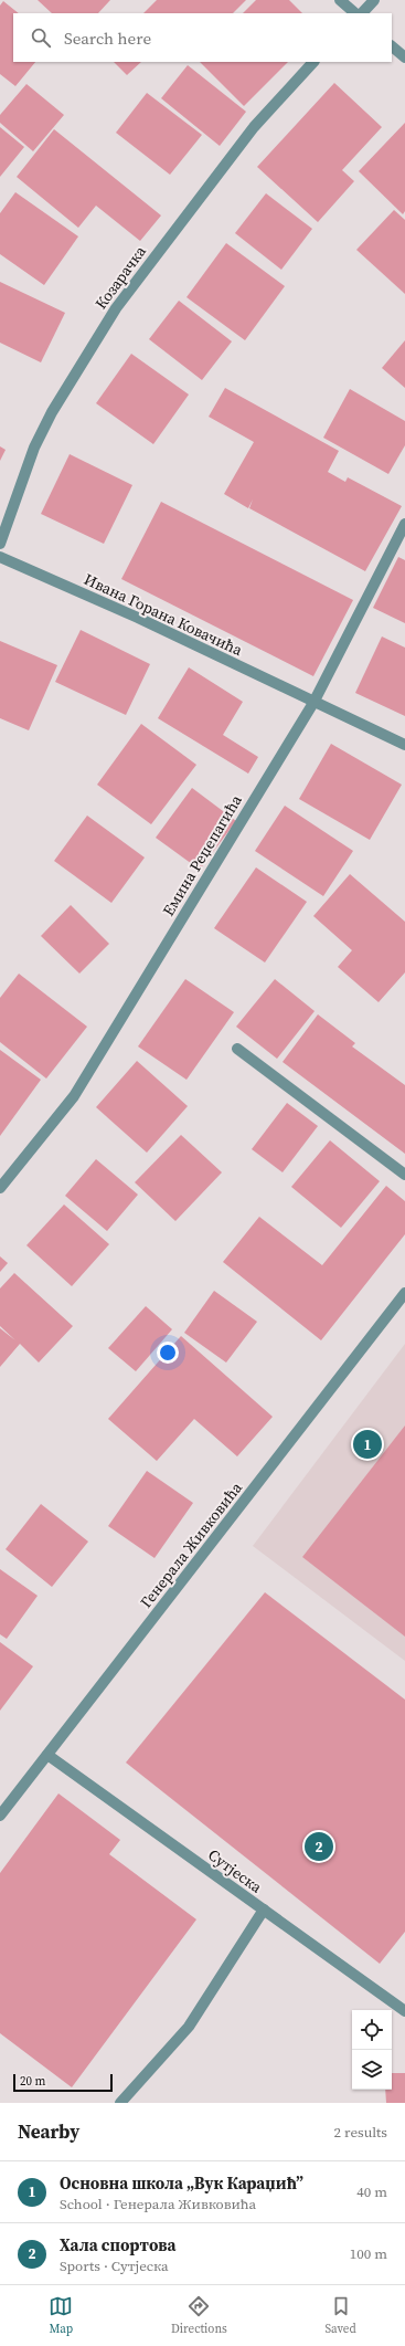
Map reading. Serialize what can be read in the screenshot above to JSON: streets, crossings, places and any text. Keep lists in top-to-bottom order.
{
  "streets": {
    "street": [
      "Козарачка",
      "Ивана Горана Ковачића",
      "Емина Реџепагића",
      "Генерала Живковића",
      "Сутјеска"
    ]
  },
  "crossings": [
    ["Ивана Горана Ковачића", "Емина Реџепагића"],
    ["Генерала Живковића", "Сутјеска"]
  ],
  "scale_bar": "20 m",
  "page": {
    "search": "Search here",
    "pins": ["1", "2"],
    "scale": "20 m",
    "heading": ["Nearby", "2 results"],
    "list": [
      {
        "mark": "1",
        "name": "Основна школа „Вук Караџић”",
        "note": "School · Генерала Живковића",
        "value": "40 m"
      },
      {
        "mark": "2",
        "name": "Хала спортова",
        "note": "Sports · Сутјеска",
        "value": "100 m"
      }
    ],
    "nav": ["Map", "Directions", "Saved"]
  }
}
